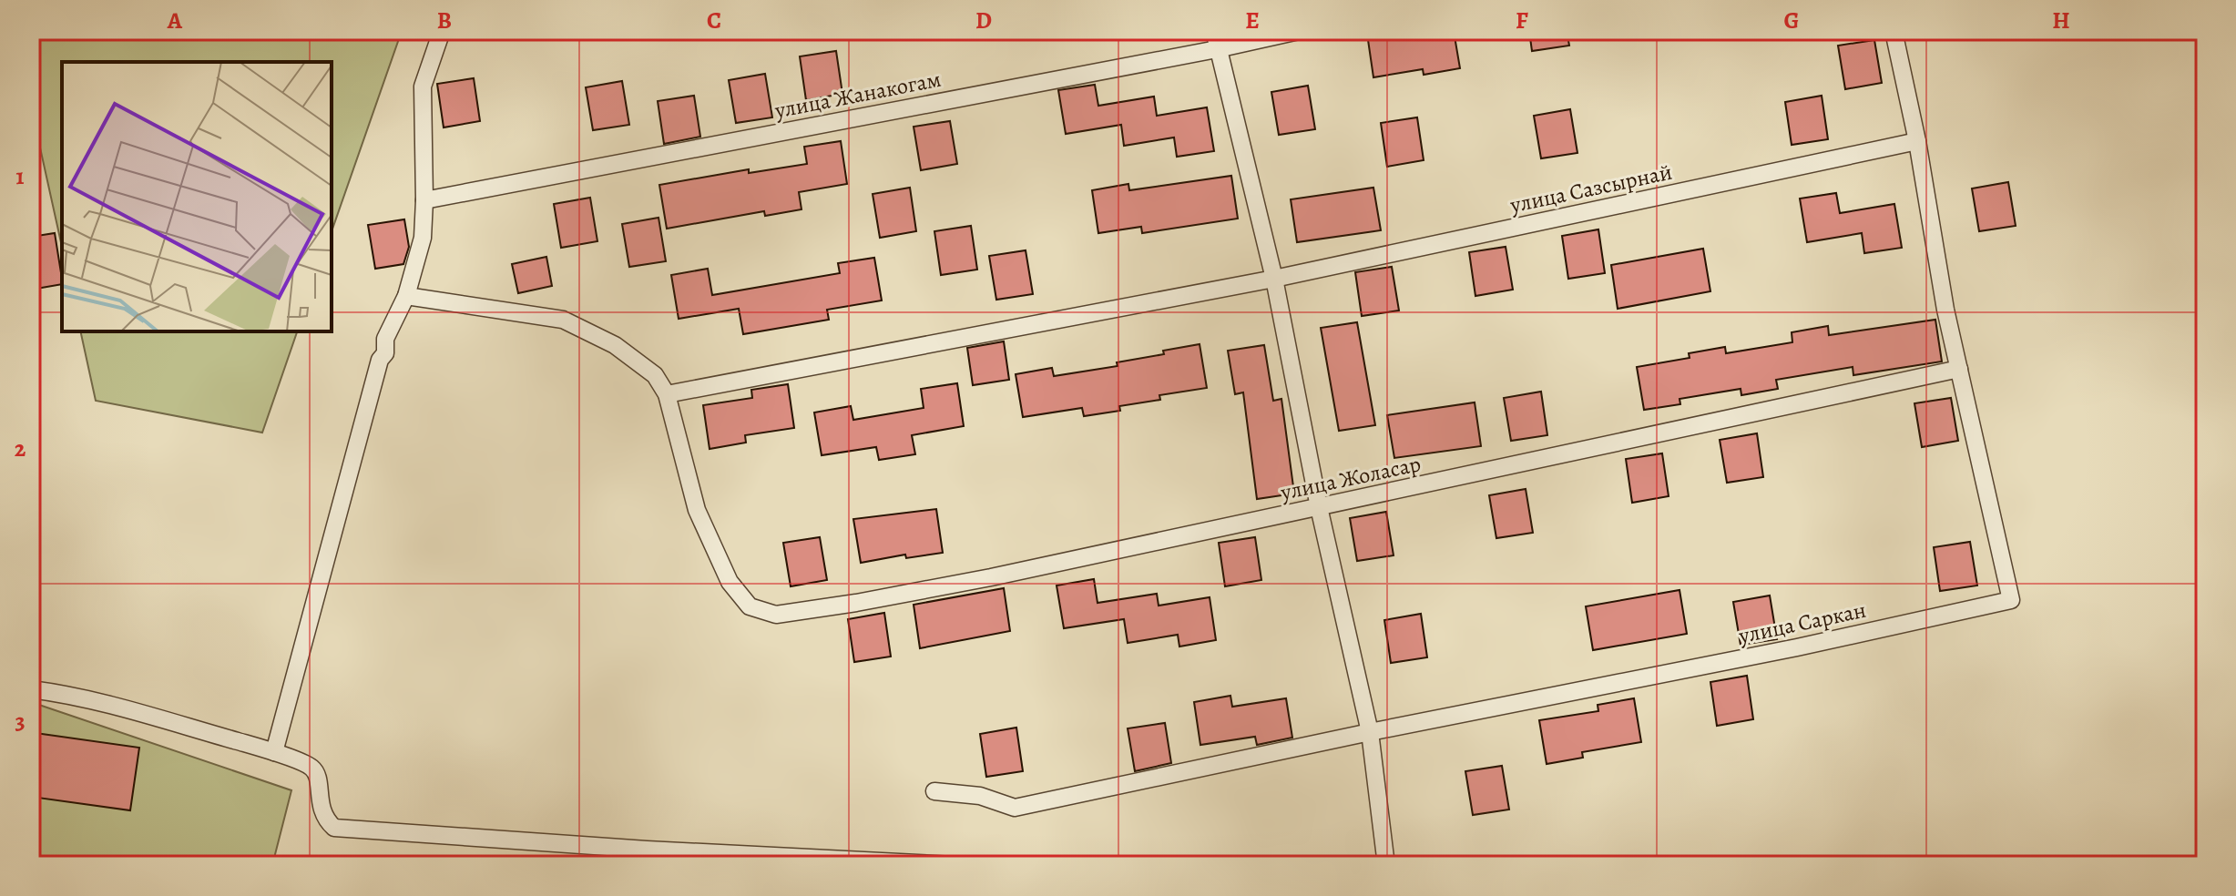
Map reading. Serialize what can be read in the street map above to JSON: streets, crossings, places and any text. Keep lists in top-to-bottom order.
{
  "streets": {
    "street": [
      "улица Жанакогам",
      "улица Сазсырнай",
      "улица Жоласар",
      "улица Саркан"
    ]
  },
  "crossings": [
    ["улица Сазсырнай", "улица Жоласар"],
    ["улица Жоласар", "улица Саркан"]
  ],
  "grid": {
    "columns": [
      "A",
      "B",
      "C",
      "D",
      "E",
      "F",
      "G",
      "H"
    ],
    "rows": ["1", "2", "3"]
  }
}
